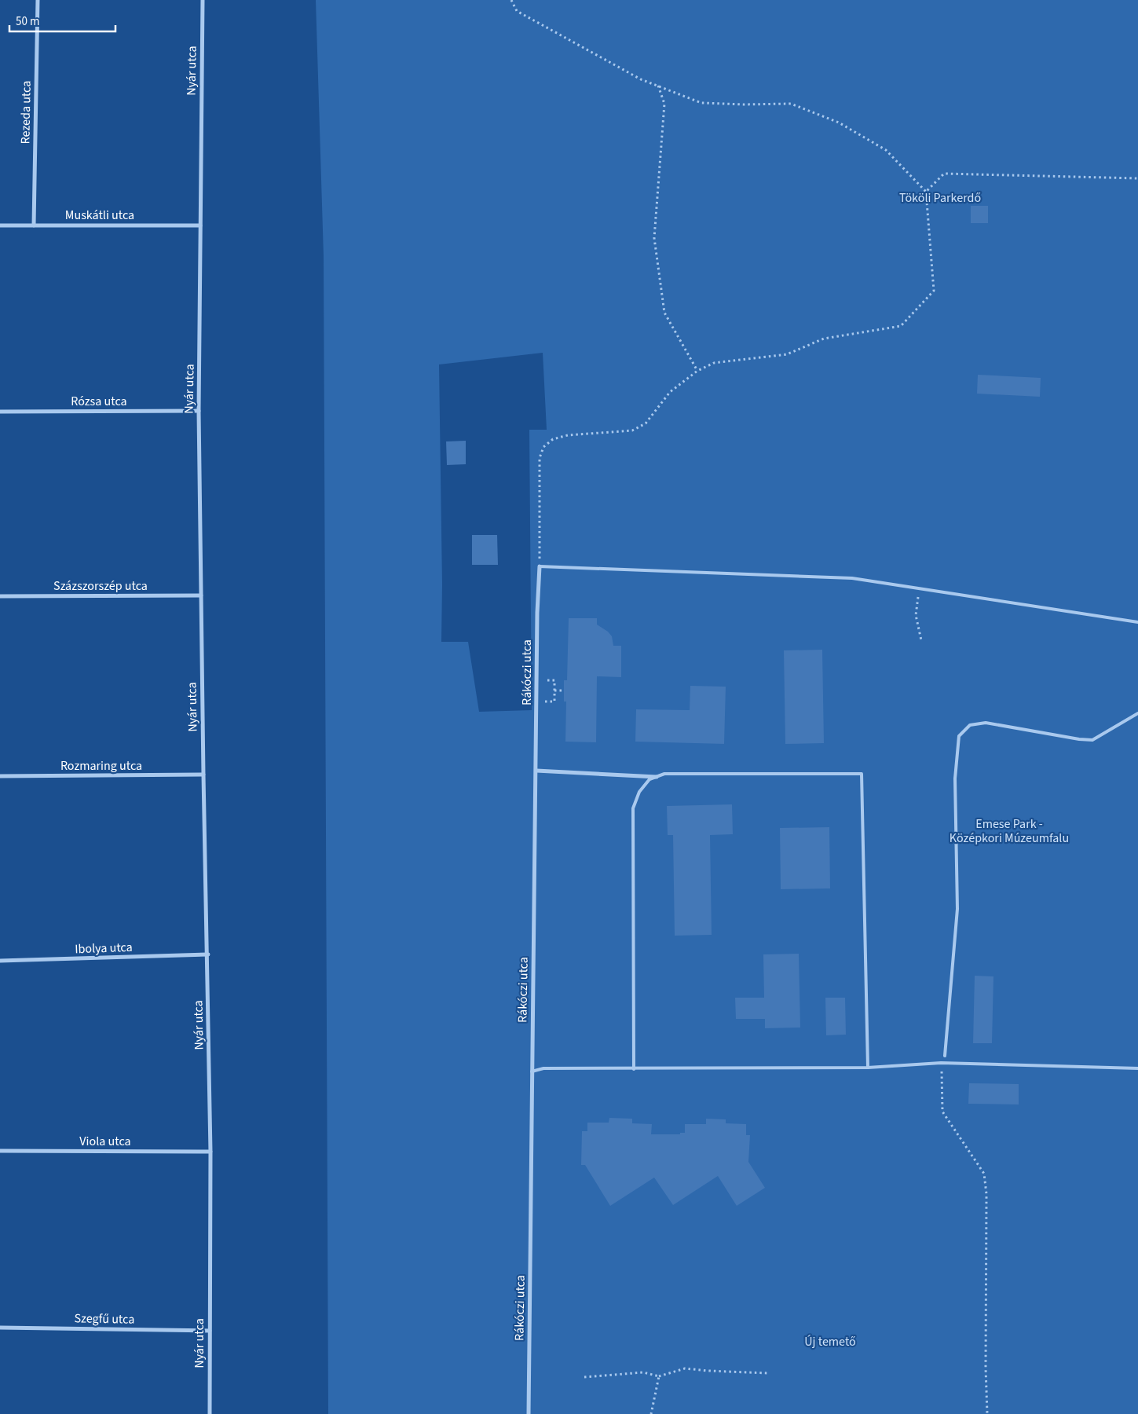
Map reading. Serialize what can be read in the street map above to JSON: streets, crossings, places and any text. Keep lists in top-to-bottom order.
{
  "streets": {
    "street": [
      "Nyár utca",
      "Rezeda utca",
      "Muskátli utca",
      "Rózsa utca",
      "Százszorszép utca",
      "Rákóczi utca",
      "Rozmaring utca",
      "Ibolya utca",
      "Viola utca",
      "Szegfű utca"
    ]
  },
  "crossings": [
    ["Nyár utca", "Muskátli utca"],
    ["Nyár utca", "Rózsa utca"],
    ["Nyár utca", "Százszorszép utca"],
    ["Nyár utca", "Rozmaring utca"],
    ["Nyár utca", "Ibolya utca"],
    ["Nyár utca", "Viola utca"],
    ["Nyár utca", "Szegfű utca"],
    ["Rezeda utca", "Muskátli utca"]
  ],
  "parks": ["Tököli Parkerdő", "Emese Park - Középkori Múzeumfalu", "Új temető"],
  "scale_bar": "50 m"
}
